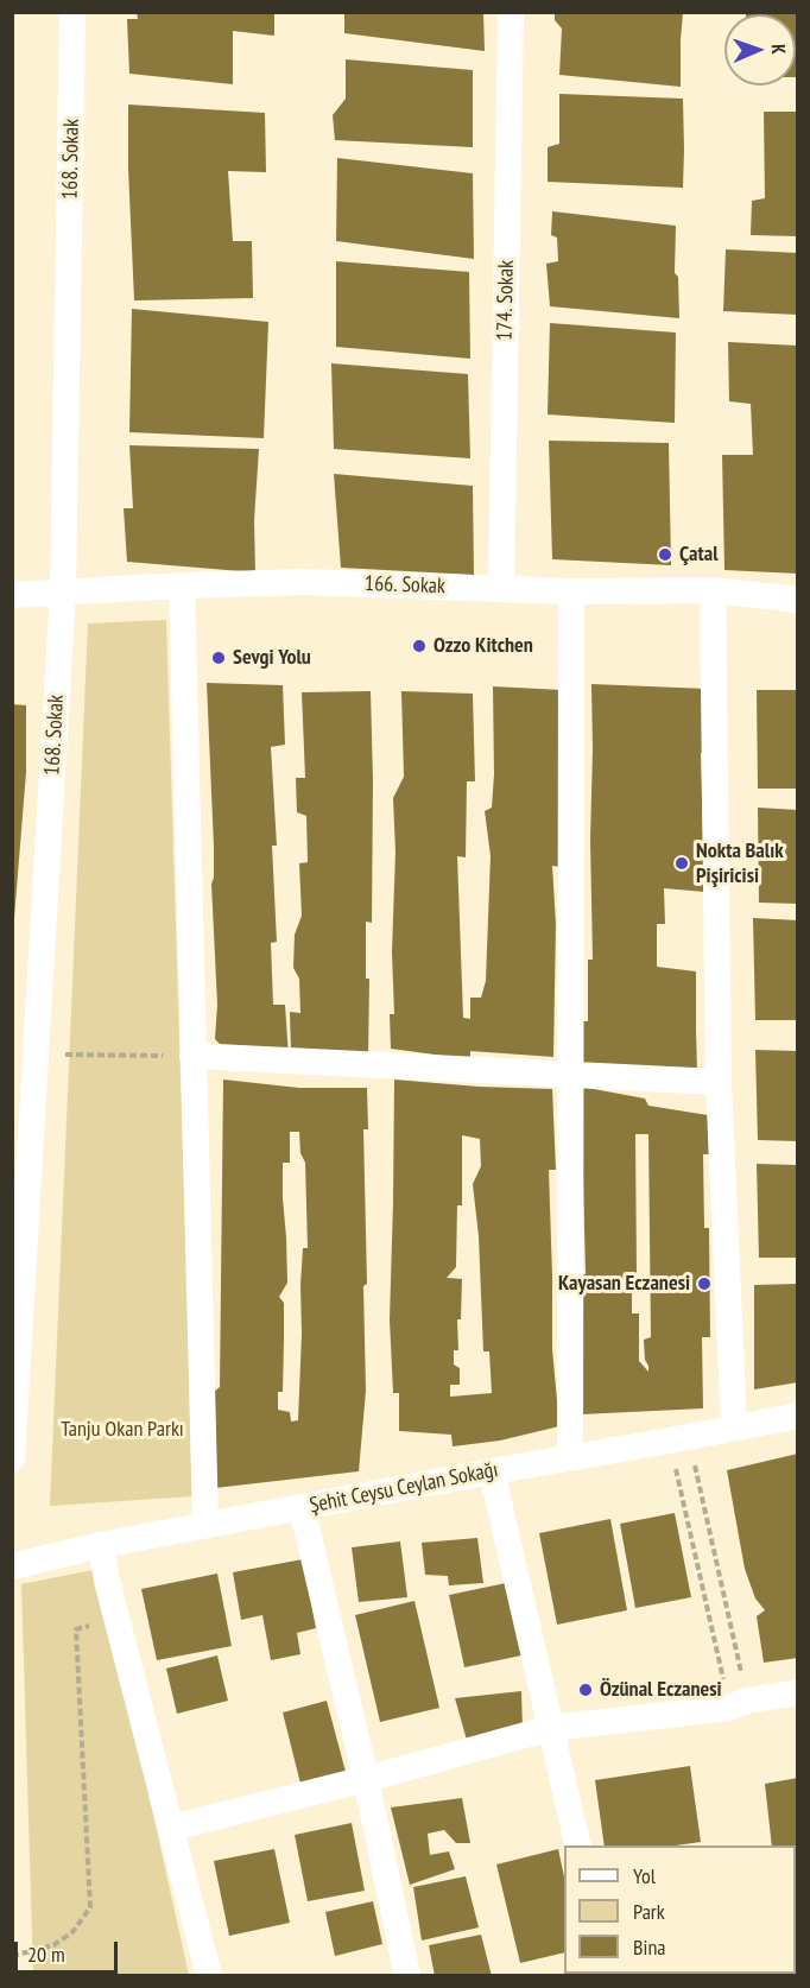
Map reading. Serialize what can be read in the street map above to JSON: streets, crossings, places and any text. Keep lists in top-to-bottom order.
{
  "streets": {
    "street": [
      "168. Sokak",
      "174. Sokak",
      "166. Sokak",
      "Şehit Ceysu Ceylan Sokağı"
    ]
  },
  "crossings": [
    ["168. Sokak", "166. Sokak"],
    ["174. Sokak", "166. Sokak"]
  ],
  "parks": ["Tanju Okan Parkı"],
  "places": [
    "Çatal",
    "Ozzo Kitchen",
    "Sevgi Yolu",
    "Nokta Balık Pişiricisi",
    "Kayasan Eczanesi",
    "Özünal Eczanesi"
  ],
  "legend": ["Yol", "Park", "Bina"],
  "scale_bar": "20 m",
  "north": "right"
}
